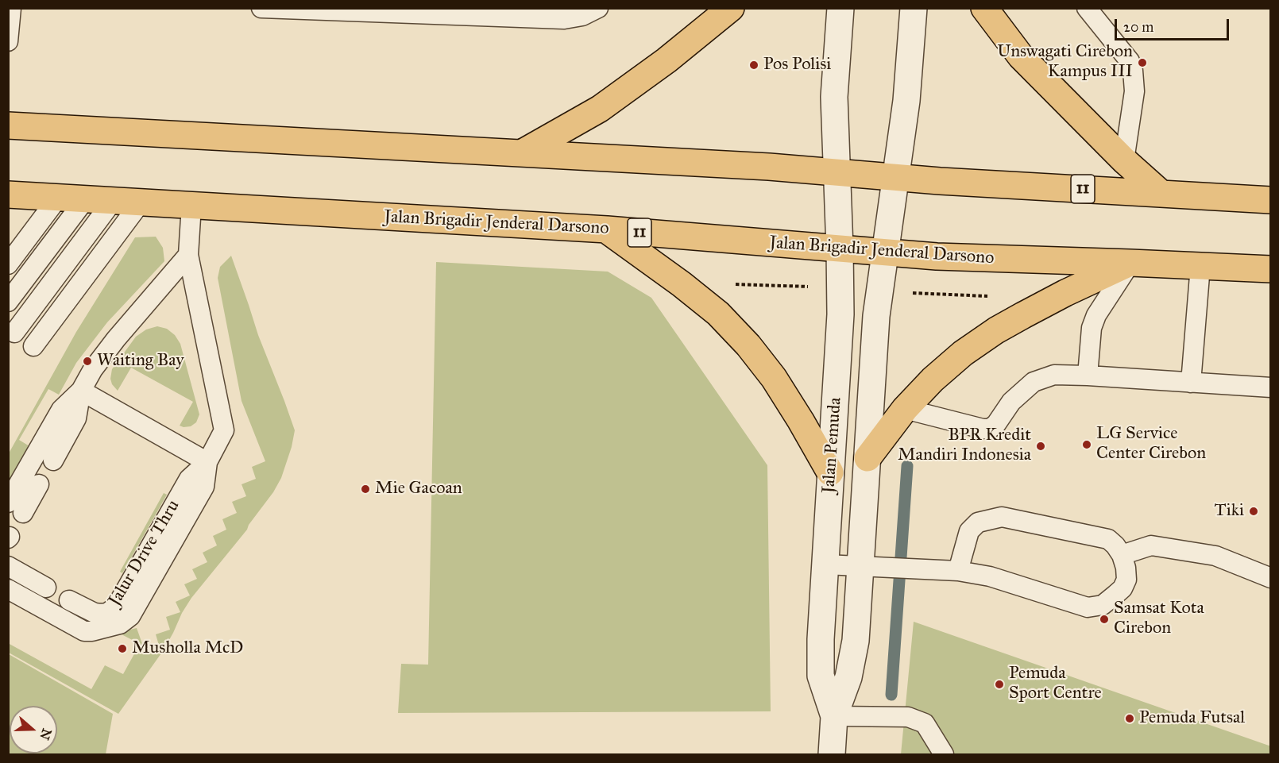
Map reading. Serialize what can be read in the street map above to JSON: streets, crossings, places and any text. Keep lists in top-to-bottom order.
{
  "streets": {
    "highway": ["11", "Jalan Brigadir Jenderal Darsono"],
    "street": ["Jalan Pemuda"],
    "lane": ["Jalur Drive Thru"]
  },
  "crossings": [
    ["11", "Jalan Pemuda"],
    ["Jalan Brigadir Jenderal Darsono", "Jalan Pemuda"]
  ],
  "places": [
    "Unswagati Cirebon Kampus III",
    "Pos Polisi",
    "Waiting Bay",
    "LG Service Center Cirebon",
    "BPR Kredit Mandiri Indonesia",
    "Mie Gacoan",
    "Tiki",
    "Samsat Kota Cirebon",
    "Musholla McD",
    "Pemuda Sport Centre",
    "Pemuda Futsal"
  ],
  "scale_bar": "20 m",
  "north": "right"
}
